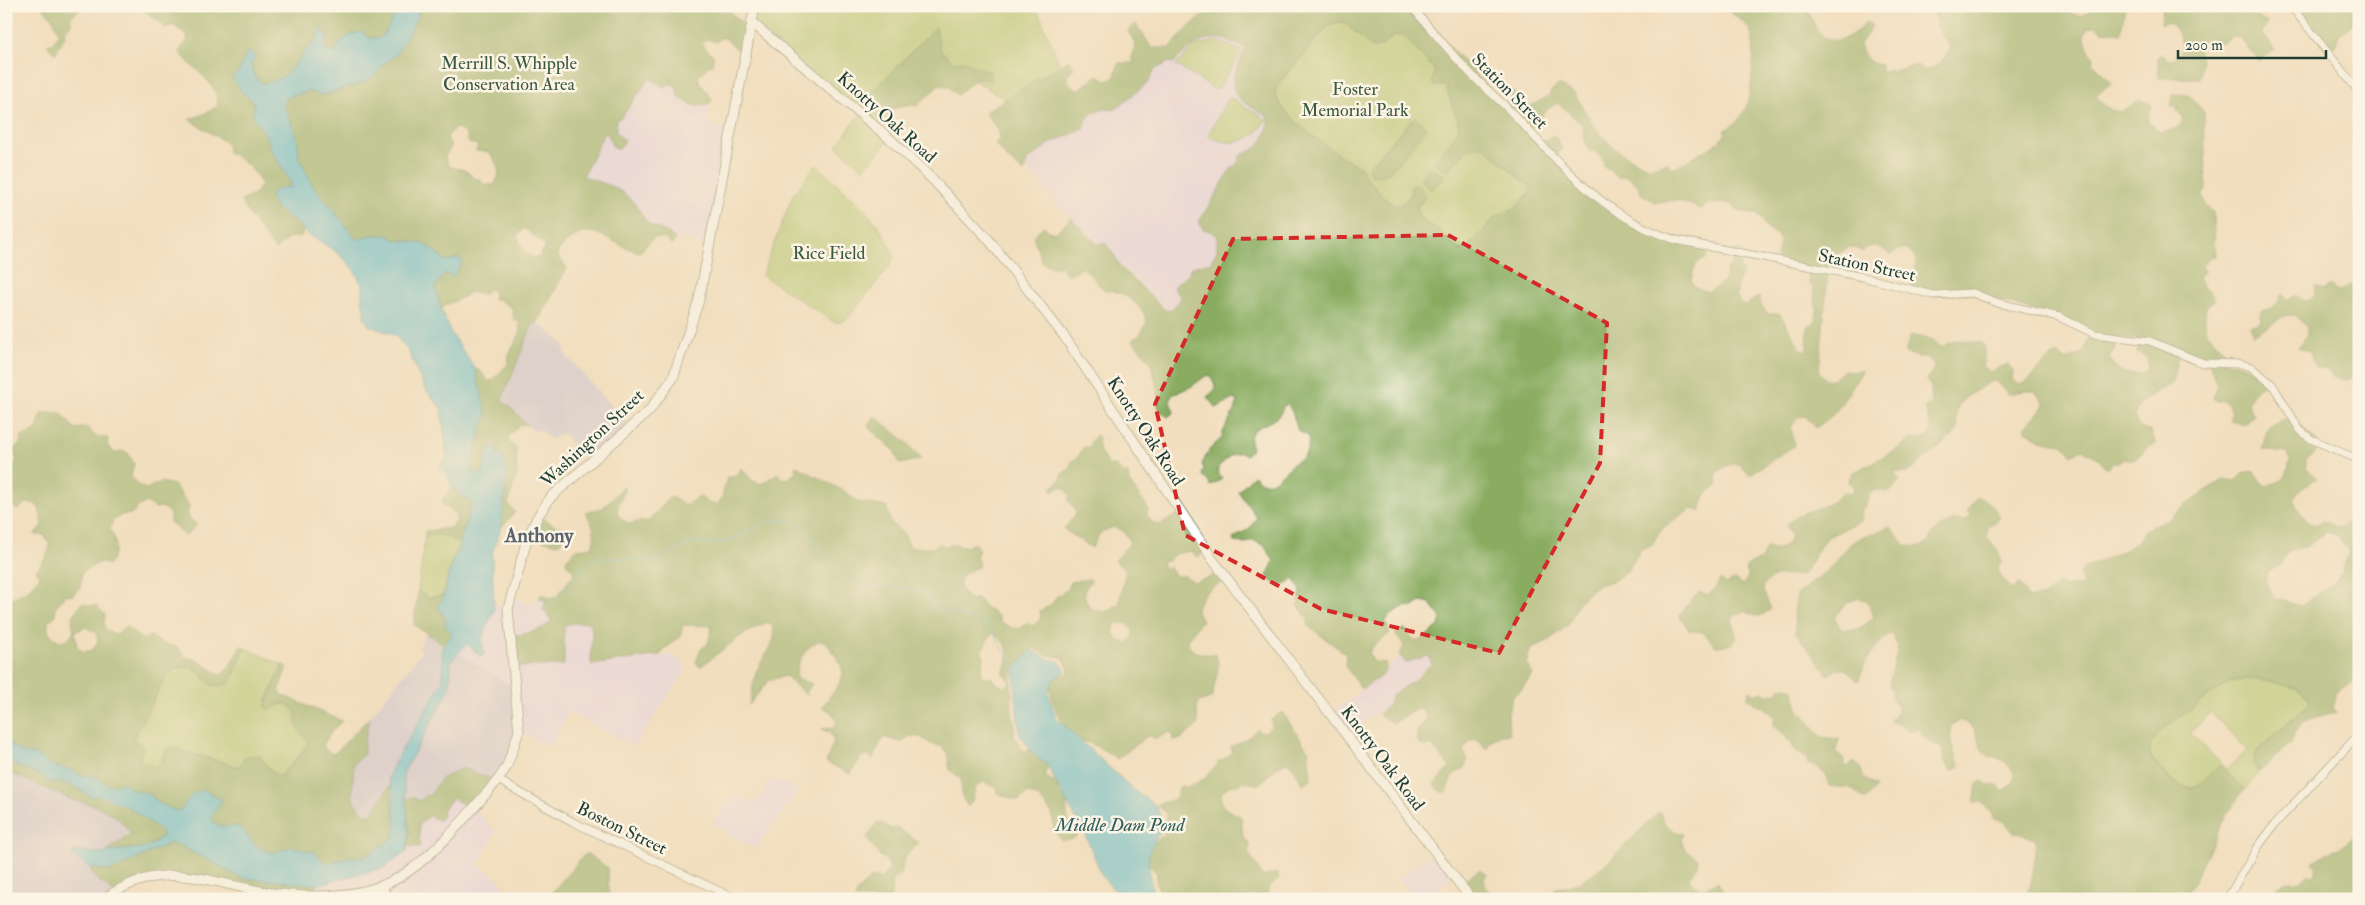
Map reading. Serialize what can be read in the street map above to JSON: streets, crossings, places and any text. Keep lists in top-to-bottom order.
{
  "streets": {
    "main road": ["Knotty Oak Road", "Washington Street"],
    "street": ["Station Street", "Boston Street"]
  },
  "crossings": [
    ["Knotty Oak Road", "Washington Street"],
    ["Washington Street", "Boston Street"]
  ],
  "districts": ["Anthony"],
  "water": ["Middle Dam Pond"],
  "parks": ["Merrill S. Whipple Conservation Area", "Foster Memorial Park", "Rice Field"],
  "scale_bar": "200 m"
}
